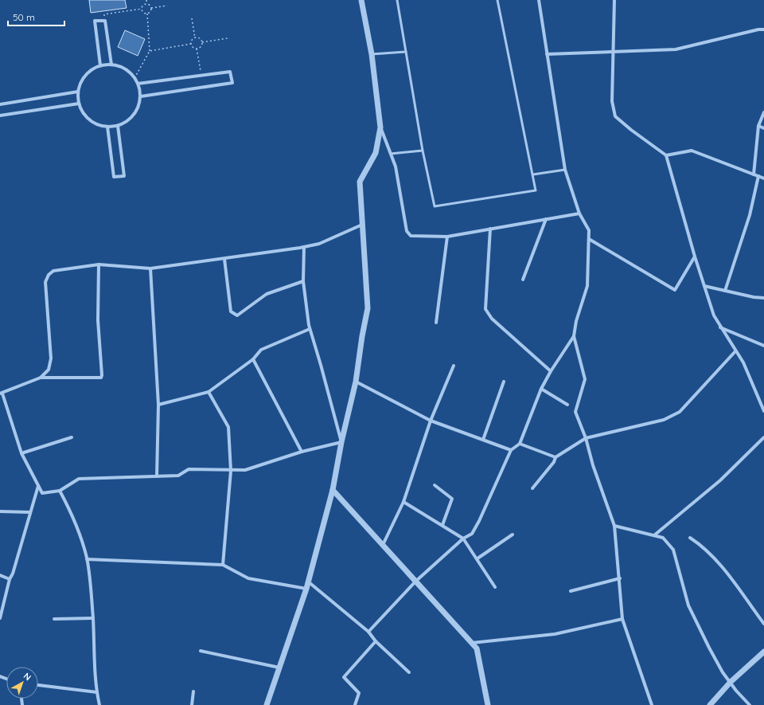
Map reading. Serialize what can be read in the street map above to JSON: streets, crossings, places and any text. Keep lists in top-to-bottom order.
{
  "scale_bar": "50 m",
  "north": "top right"
}
